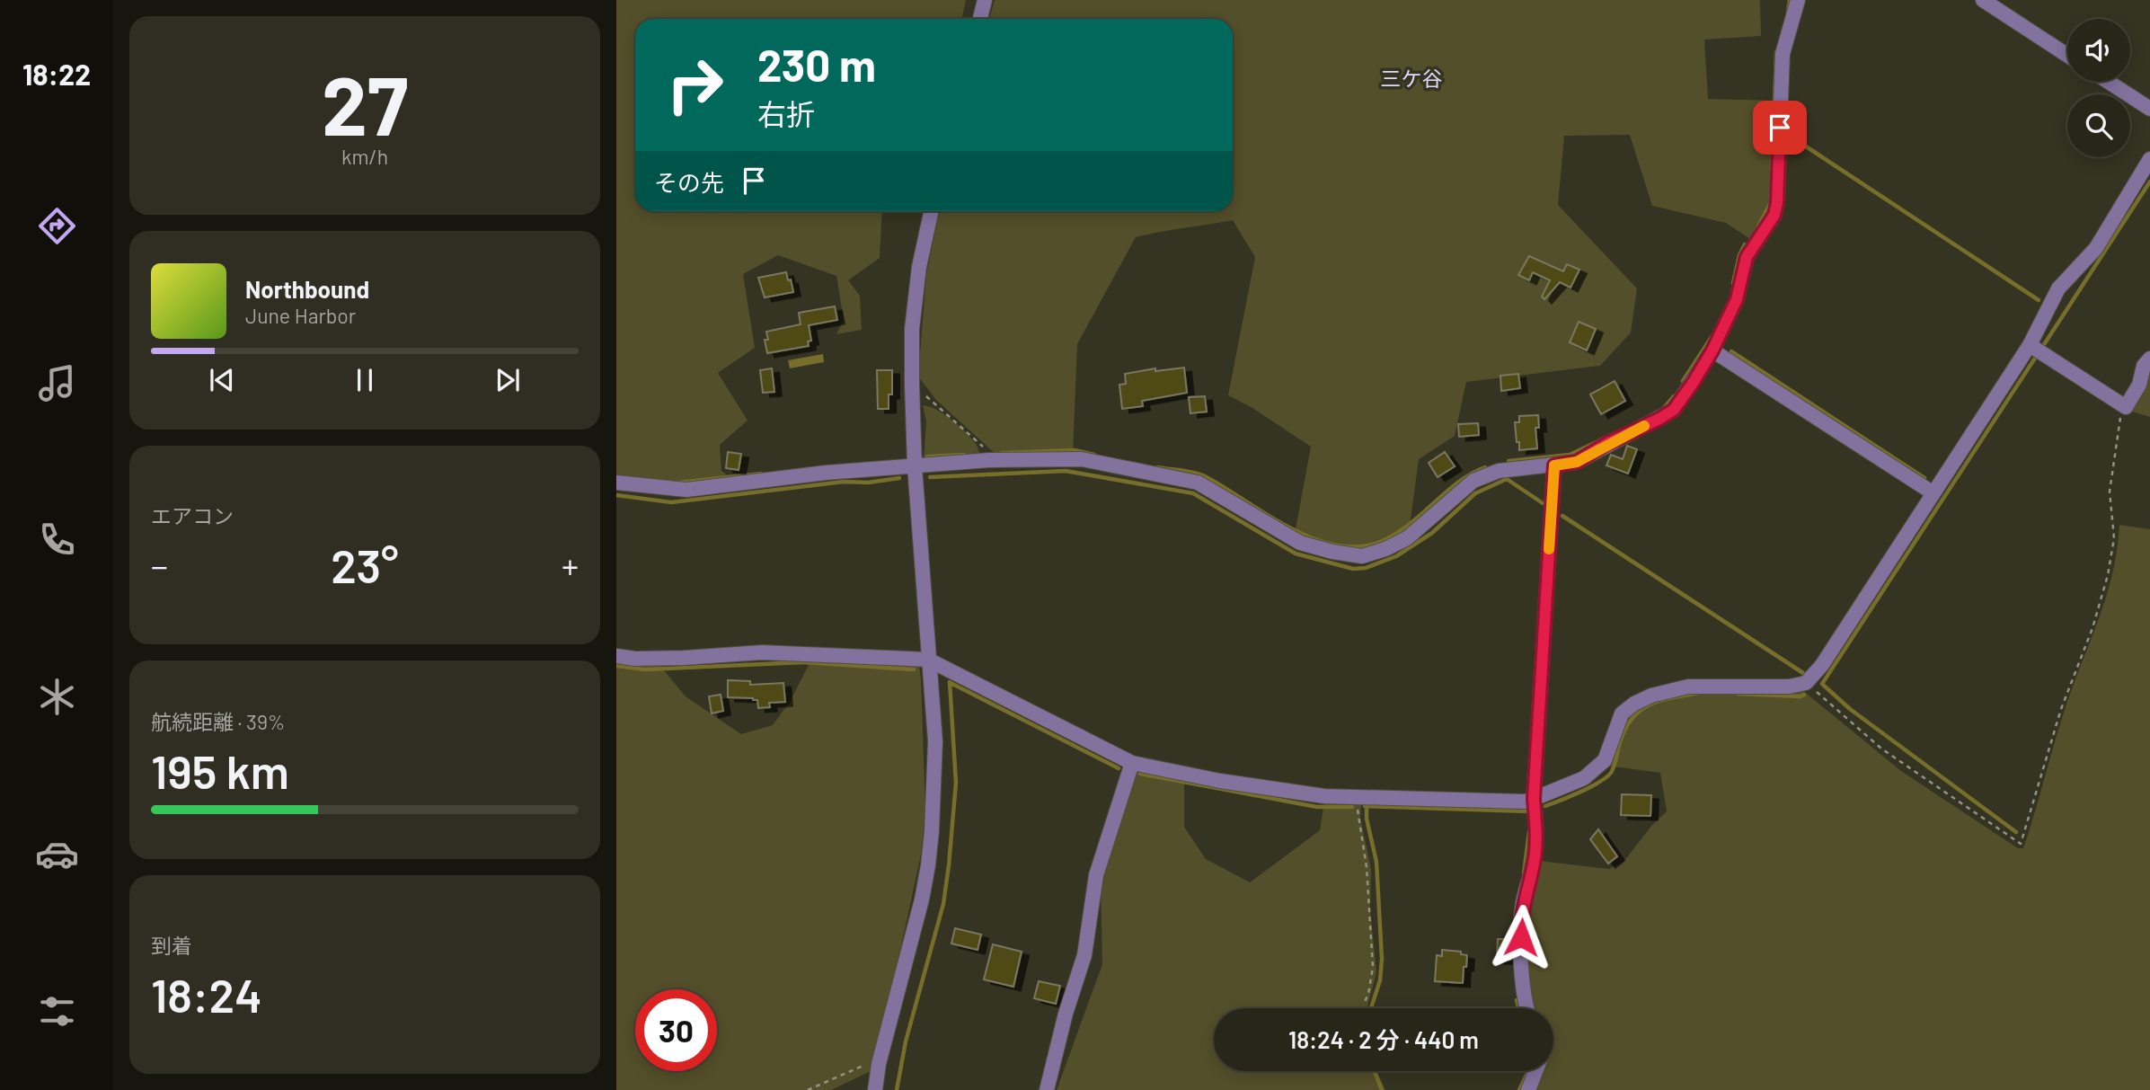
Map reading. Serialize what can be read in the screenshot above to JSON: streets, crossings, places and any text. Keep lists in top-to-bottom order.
{
  "districts": ["三ケ谷"],
  "page": {
    "tabs": "18:22",
    "tile": [
      ["27", "km/h"],
      "エアコン",
      ["航続距離 · 39%", "195 km"],
      ["到着", "18:24"]
    ],
    "turn": ["230 m", "右折"],
    "then": "その先",
    "song": ["Northbound", "June Harbor"],
    "heat": ["−", "23°", "+"],
    "limit": "30",
    "trip": "18:24 · 2 分 · 440 m"
  }
}
